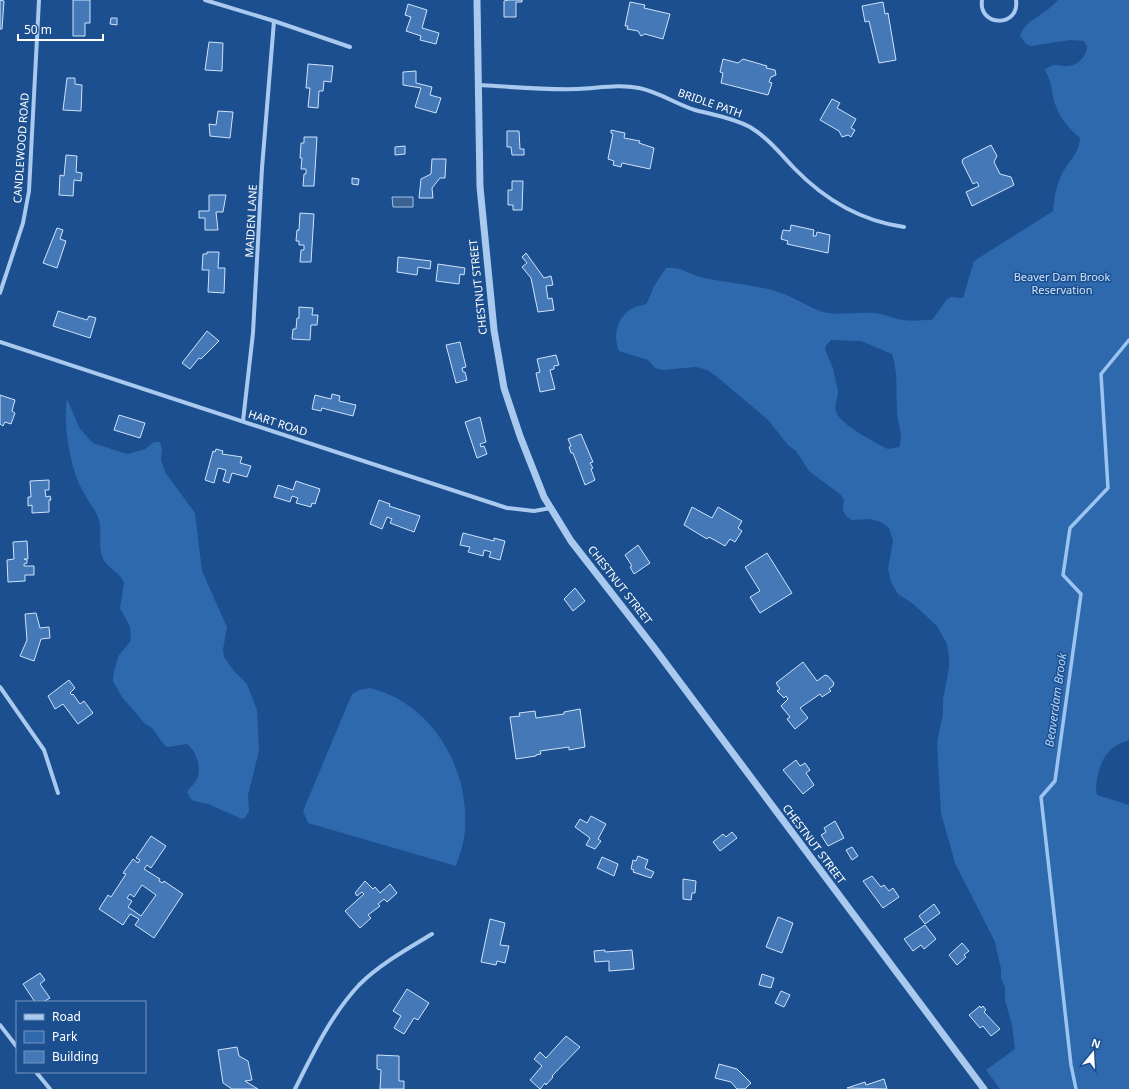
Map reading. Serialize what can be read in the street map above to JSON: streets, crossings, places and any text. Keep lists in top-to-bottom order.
{
  "streets": {
    "street": [
      "BRIDLE PATH",
      "CANDLEWOOD ROAD",
      "MAIDEN LANE",
      "CHESTNUT STREET",
      "HART ROAD"
    ]
  },
  "crossings": [
    ["BRIDLE PATH", "CHESTNUT STREET"],
    ["MAIDEN LANE", "HART ROAD"],
    ["CHESTNUT STREET", "HART ROAD"]
  ],
  "water": ["Beaverdam Brook"],
  "parks": ["Beaver Dam Brook Reservation"],
  "legend": ["Road", "Park", "Building"],
  "scale_bar": "50 m",
  "north": "top"
}
